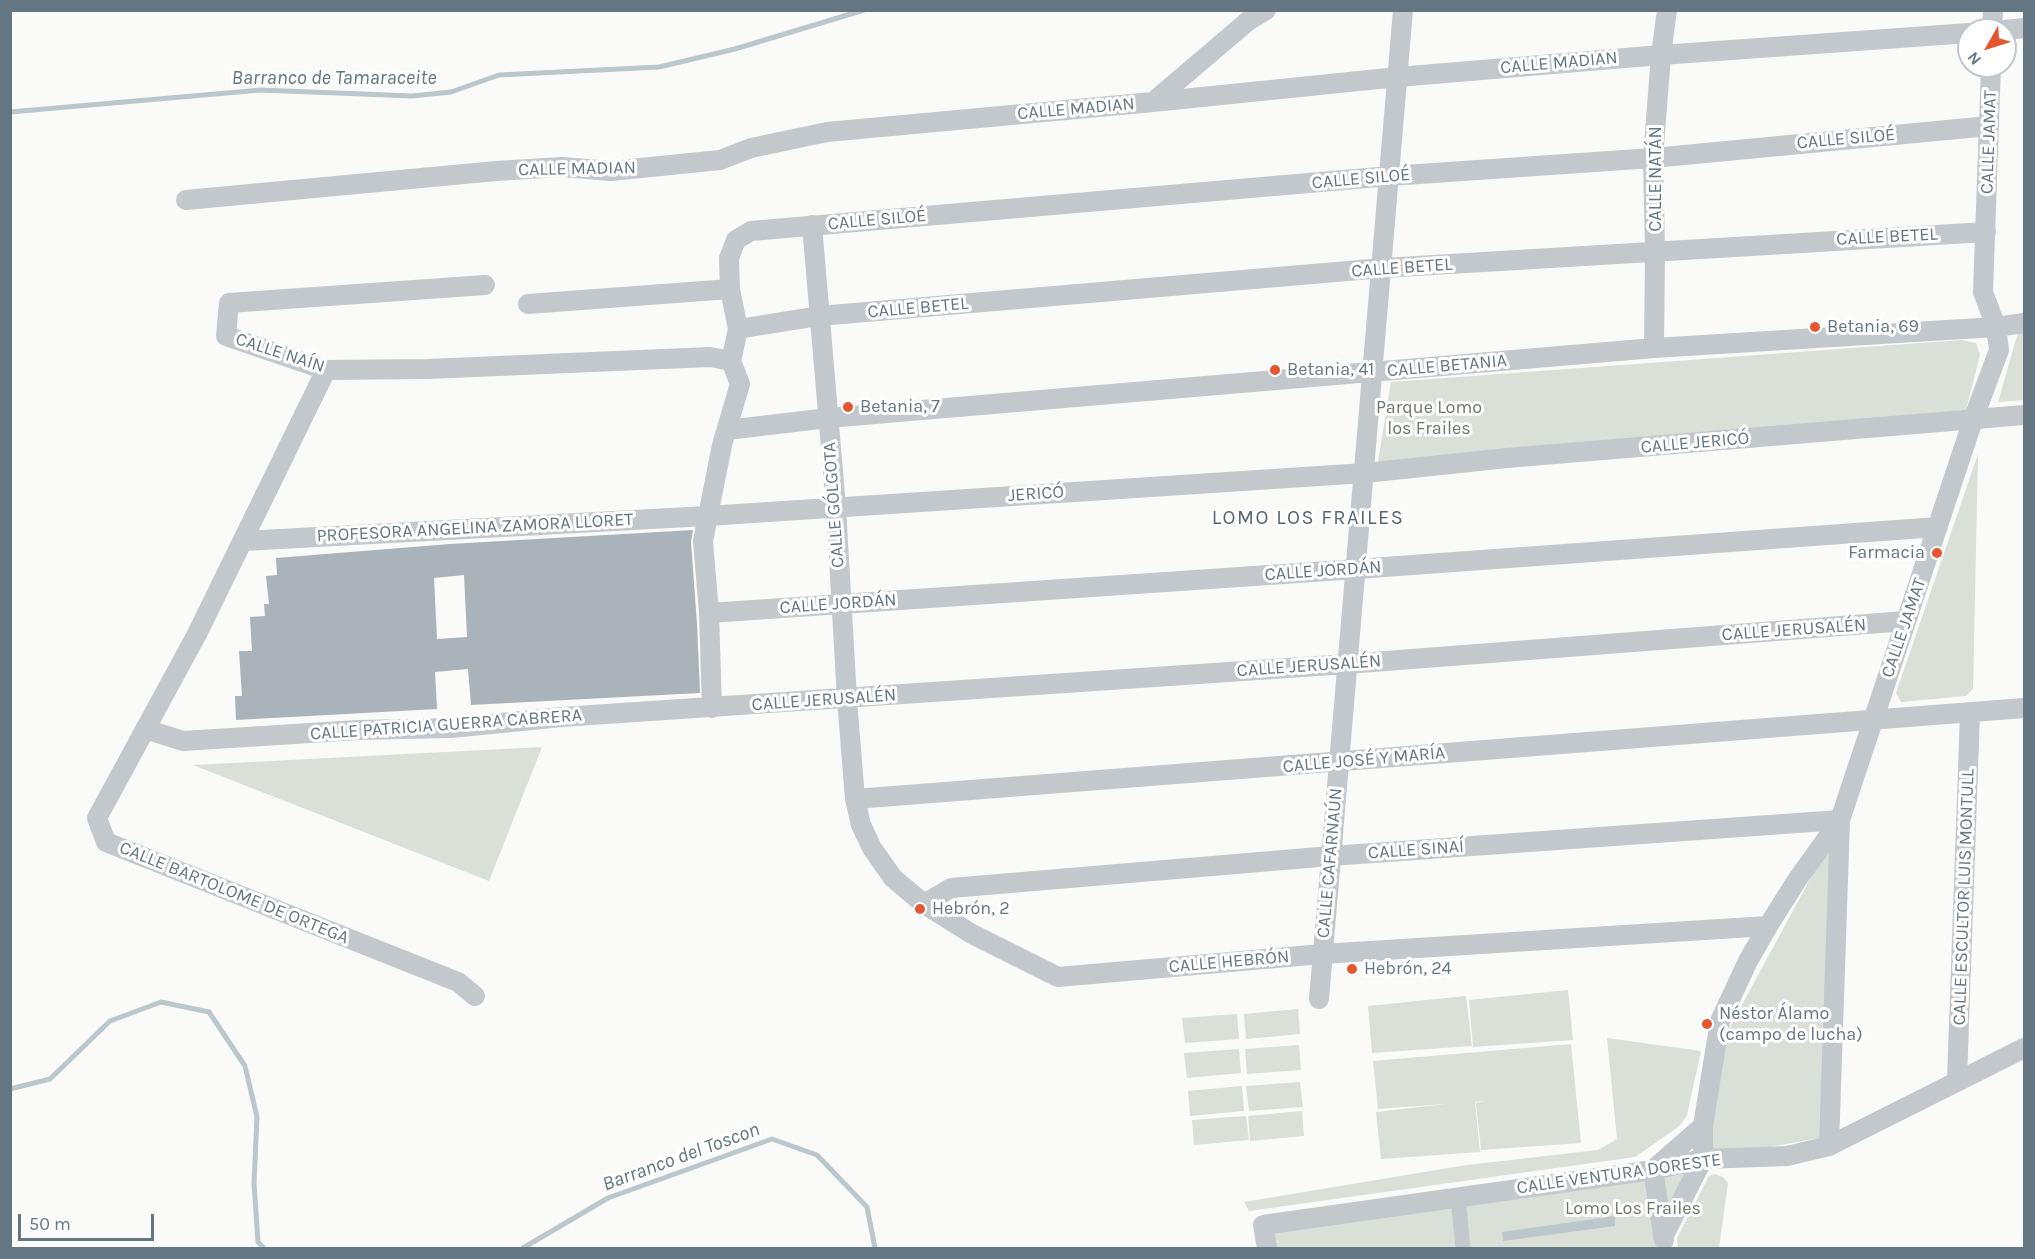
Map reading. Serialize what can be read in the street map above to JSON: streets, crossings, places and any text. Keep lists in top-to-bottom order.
{
  "streets": {
    "street": [
      "CALLE MADIAN",
      "CALLE SILOÉ",
      "CALLE JAMAT",
      "CALLE NATÁN",
      "CALLE BETEL",
      "CALLE NAÍN",
      "CALLE BETANIA",
      "CALLE JERICÓ",
      "JERICÓ",
      "CALLE GÓLGOTA",
      "PROFESORA ANGELINA ZAMORA LLORET",
      "CALLE JORDÁN",
      "CALLE JERUSALÉN",
      "CALLE PATRICIA GUERRA CABRERA",
      "CALLE JOSÉ Y MARÍA",
      "CALLE SINAÍ",
      "CALLE CAFARNAÚN",
      "CALLE BARTOLOME DE ORTEGA",
      "CALLE ESCULTOR LUIS MONTULL",
      "CALLE HEBRÓN",
      "CALLE VENTURA DORESTE"
    ]
  },
  "crossings": [
    ["CALLE MADIAN", "CALLE NATÁN"],
    ["CALLE MADIAN", "CALLE CAFARNAÚN"],
    ["CALLE SILOÉ", "CALLE JAMAT"],
    ["CALLE SILOÉ", "CALLE NATÁN"],
    ["CALLE SILOÉ", "CALLE GÓLGOTA"],
    ["CALLE SILOÉ", "CALLE CAFARNAÚN"],
    ["CALLE JAMAT", "CALLE BETEL"],
    ["CALLE JAMAT", "CALLE BETANIA"],
    ["CALLE JAMAT", "CALLE JERICÓ"],
    ["CALLE JAMAT", "CALLE JORDÁN"],
    ["CALLE JAMAT", "CALLE JERUSALÉN"],
    ["CALLE JAMAT", "CALLE JOSÉ Y MARÍA"],
    ["CALLE JAMAT", "CALLE SINAÍ"],
    ["CALLE JAMAT", "CALLE HEBRÓN"],
    ["CALLE JAMAT", "CALLE VENTURA DORESTE"],
    ["CALLE NATÁN", "CALLE BETEL"],
    ["CALLE NATÁN", "CALLE BETANIA"],
    ["CALLE BETEL", "CALLE GÓLGOTA"],
    ["CALLE BETEL", "CALLE CAFARNAÚN"],
    ["CALLE NAÍN", "CALLE BARTOLOME DE ORTEGA"],
    ["CALLE BETANIA", "CALLE GÓLGOTA"],
    ["CALLE BETANIA", "CALLE CAFARNAÚN"],
    ["CALLE JERICÓ", "JERICÓ"],
    ["CALLE JERICÓ", "CALLE CAFARNAÚN"],
    ["JERICÓ", "CALLE GÓLGOTA"],
    ["JERICÓ", "PROFESORA ANGELINA ZAMORA LLORET"],
    ["JERICÓ", "CALLE CAFARNAÚN"],
    ["CALLE GÓLGOTA", "CALLE JORDÁN"],
    ["CALLE GÓLGOTA", "CALLE JERUSALÉN"],
    ["CALLE GÓLGOTA", "CALLE JOSÉ Y MARÍA"],
    ["CALLE GÓLGOTA", "CALLE SINAÍ"],
    ["CALLE GÓLGOTA", "CALLE HEBRÓN"],
    ["PROFESORA ANGELINA ZAMORA LLORET", "CALLE BARTOLOME DE ORTEGA"],
    ["CALLE JORDÁN", "CALLE CAFARNAÚN"],
    ["CALLE JERUSALÉN", "CALLE PATRICIA GUERRA CABRERA"],
    ["CALLE JERUSALÉN", "CALLE CAFARNAÚN"],
    ["CALLE PATRICIA GUERRA CABRERA", "CALLE BARTOLOME DE ORTEGA"],
    ["CALLE JOSÉ Y MARÍA", "CALLE CAFARNAÚN"],
    ["CALLE JOSÉ Y MARÍA", "CALLE ESCULTOR LUIS MONTULL"],
    ["CALLE SINAÍ", "CALLE CAFARNAÚN"],
    ["CALLE SINAÍ", "CALLE HEBRÓN"],
    ["CALLE CAFARNAÚN", "CALLE HEBRÓN"],
    ["CALLE ESCULTOR LUIS MONTULL", "CALLE VENTURA DORESTE"]
  ],
  "districts": ["LOMO LOS FRAILES"],
  "water": ["Barranco de Tamaraceite", "Barranco del Toscon"],
  "parks": ["Parque Lomo los Frailes", "Lomo Los Frailes"],
  "places": [
    "Betania, 69",
    "Betania, 41",
    "Betania, 7",
    "Farmacia",
    "Hebrón, 2",
    "Hebrón, 24",
    "Néstor Álamo (campo de lucha)"
  ],
  "scale_bar": "50 m",
  "north": "bottom left"
}
